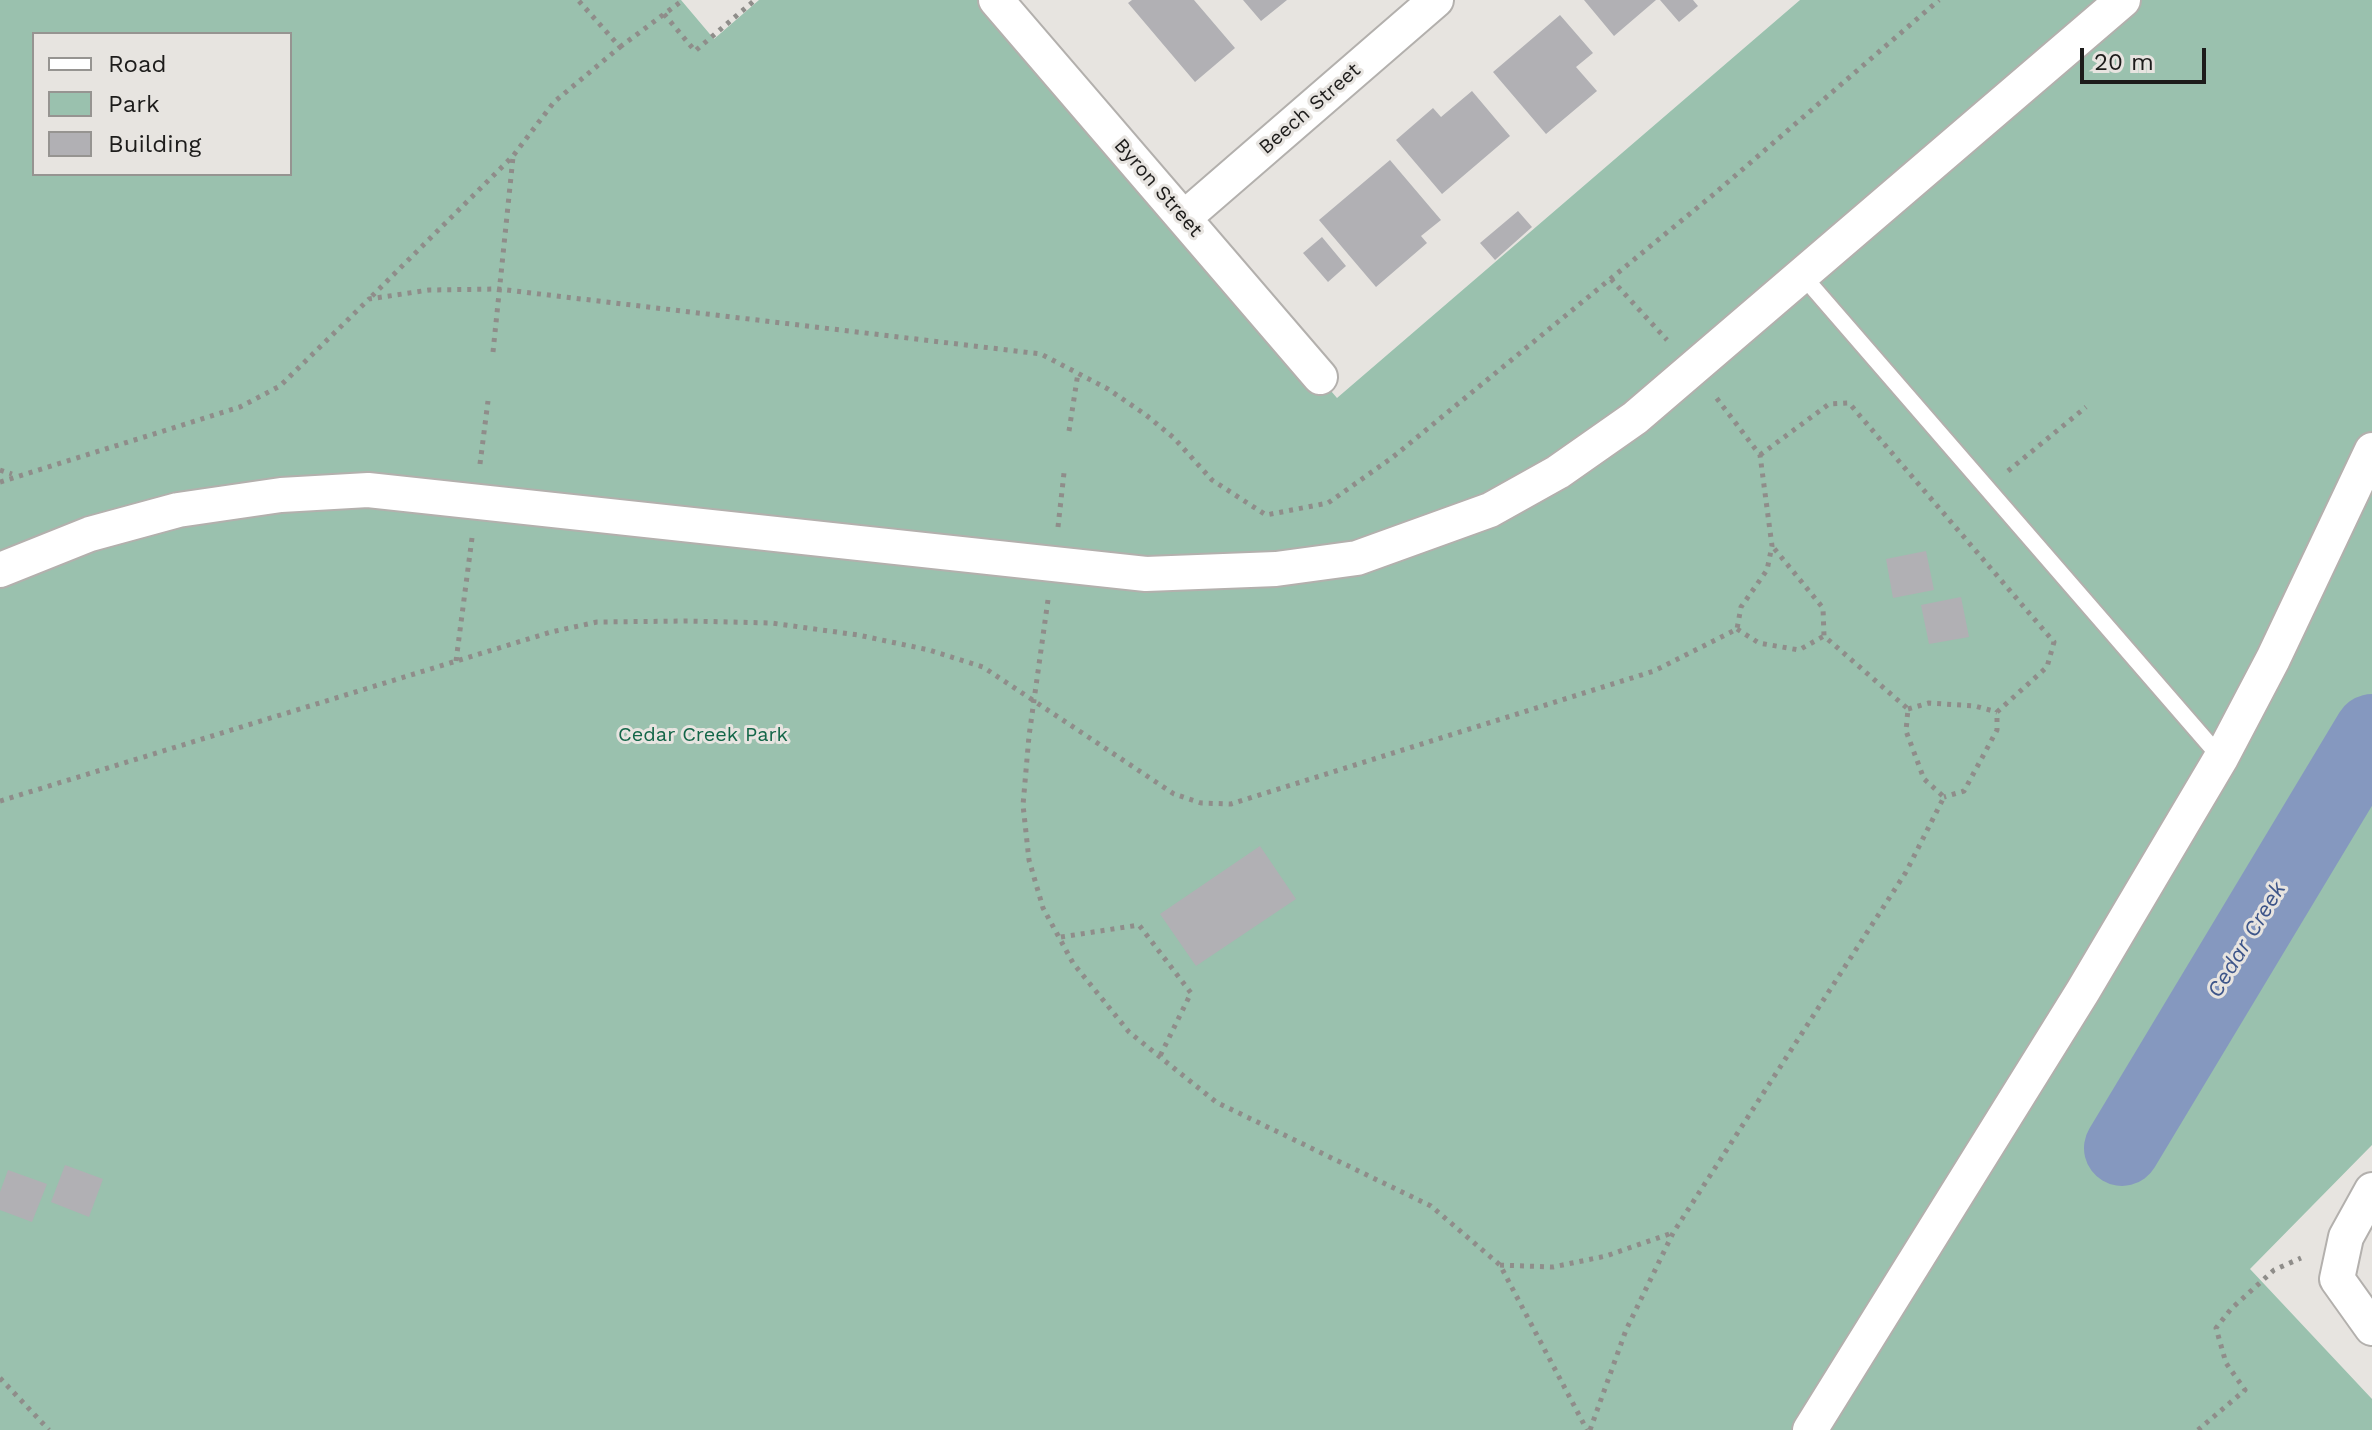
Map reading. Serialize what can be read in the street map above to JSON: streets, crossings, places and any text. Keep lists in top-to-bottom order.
{
  "streets": {
    "street": ["Beech Street", "Byron Street"]
  },
  "crossings": [
    ["Beech Street", "Byron Street"]
  ],
  "water": ["Cedar Creek"],
  "parks": ["Cedar Creek Park"],
  "legend": ["Road", "Park", "Building"],
  "scale_bar": "20 m"
}
